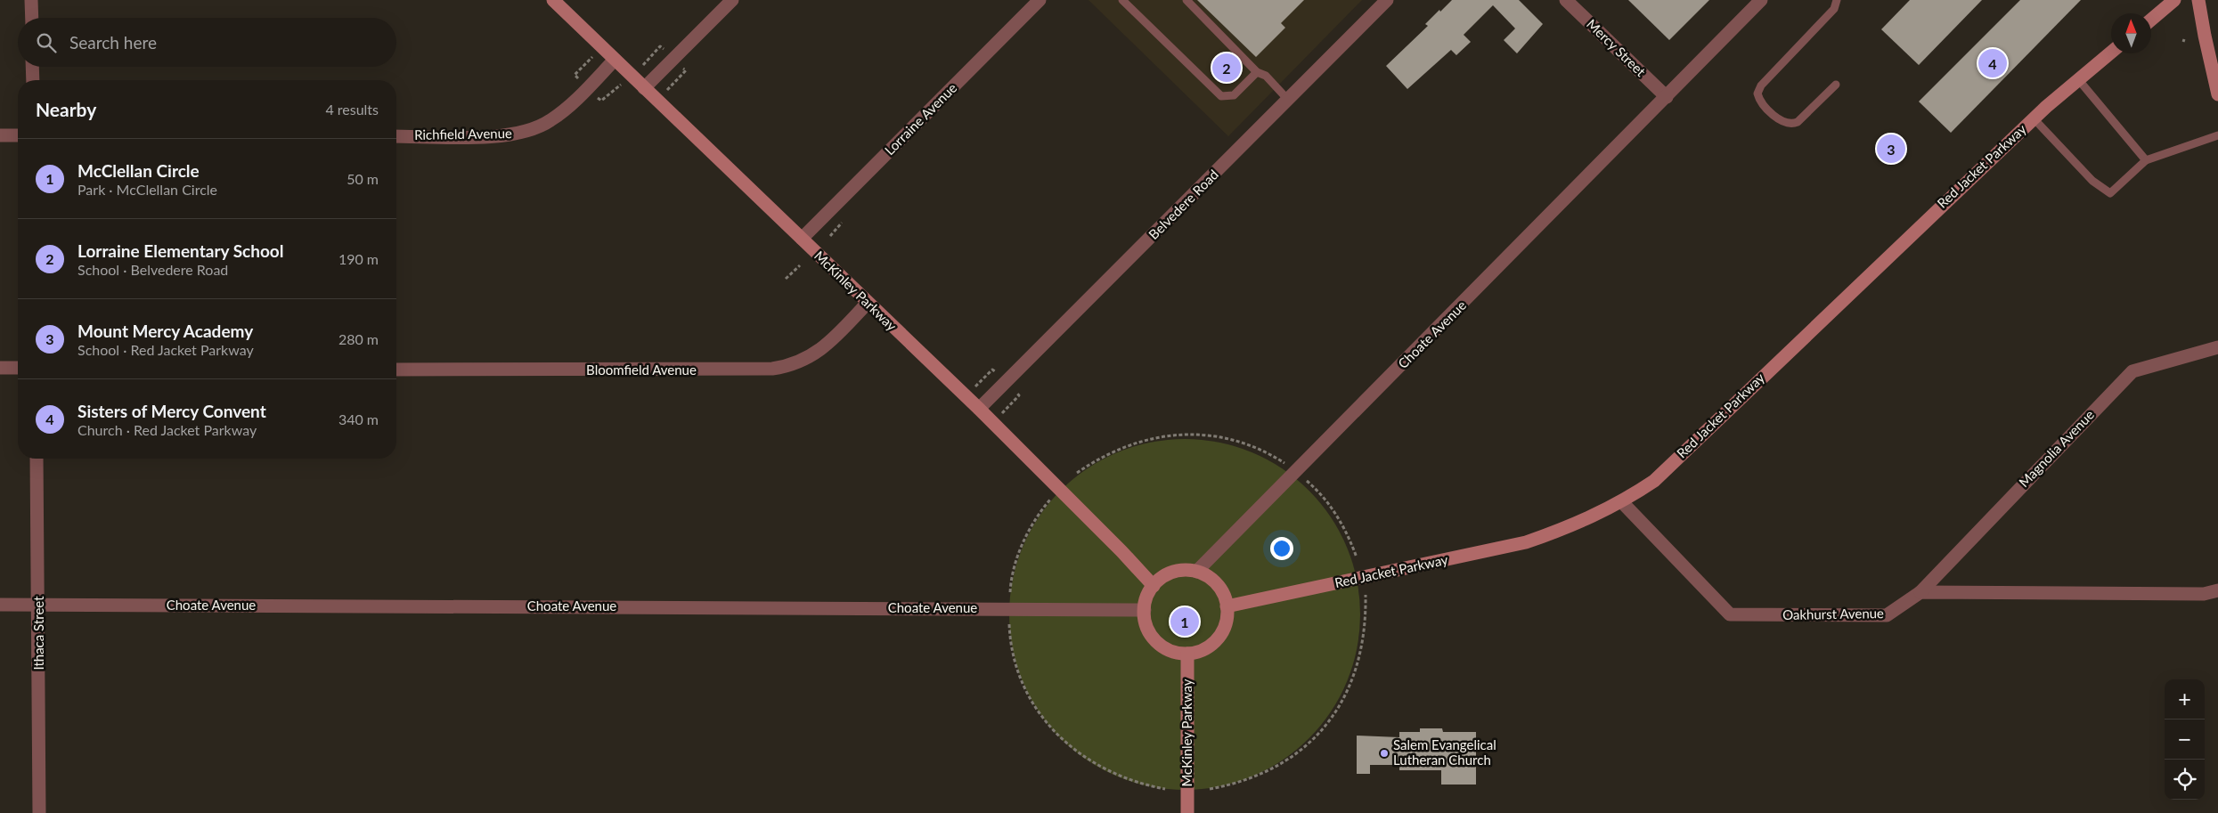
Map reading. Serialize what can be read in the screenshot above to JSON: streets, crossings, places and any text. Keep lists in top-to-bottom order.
{
  "streets": {
    "street": [
      "Mercy Street",
      "Lorraine Avenue",
      "Richfield Avenue",
      "Red Jacket Parkway",
      "Belvedere Road",
      "McKinley Parkway",
      "Choate Avenue",
      "Bloomfield Avenue",
      "Magnolia Avenue",
      "Oakhurst Avenue",
      "Ithaca Street"
    ]
  },
  "crossings": [
    ["Mercy Street", "Choate Avenue"],
    ["Lorraine Avenue", "McKinley Parkway"],
    ["Richfield Avenue", "McKinley Parkway"],
    ["Red Jacket Parkway", "McKinley Parkway"],
    ["Red Jacket Parkway", "Choate Avenue"],
    ["Red Jacket Parkway", "Oakhurst Avenue"],
    ["Belvedere Road", "McKinley Parkway"],
    ["McKinley Parkway", "Choate Avenue"],
    ["McKinley Parkway", "Bloomfield Avenue"],
    ["Choate Avenue", "Ithaca Street"],
    ["Magnolia Avenue", "Oakhurst Avenue"]
  ],
  "places": ["Salem Evangelical Lutheran Church"],
  "north": "top",
  "page": {
    "search": "Search here",
    "pins": [
      "4",
      "2",
      "3",
      "1"
    ],
    "heading": ["Nearby", "4 results"],
    "list": [
      {
        "mark": "1",
        "name": "McClellan Circle",
        "note": "Park · McClellan Circle",
        "value": "50 m"
      },
      {
        "mark": "2",
        "name": "Lorraine Elementary School",
        "note": "School · Belvedere Road",
        "value": "190 m"
      },
      {
        "mark": "3",
        "name": "Mount Mercy Academy",
        "note": "School · Red Jacket Parkway",
        "value": "280 m"
      },
      {
        "mark": "4",
        "name": "Sisters of Mercy Convent",
        "note": "Church · Red Jacket Parkway",
        "value": "340 m"
      }
    ],
    "map_buttons": ["+", "−"]
  }
}
